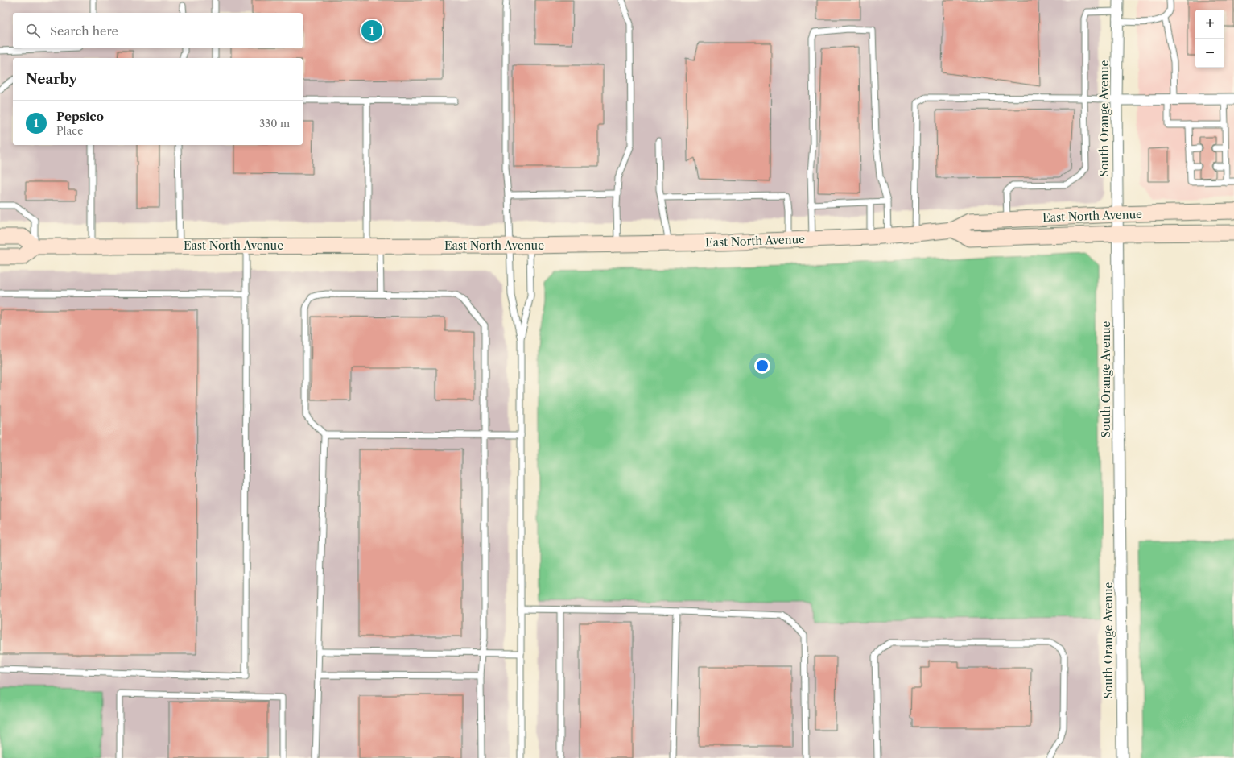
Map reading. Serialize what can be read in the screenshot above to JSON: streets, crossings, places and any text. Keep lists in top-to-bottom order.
{
  "streets": {
    "street": ["South Orange Avenue", "East North Avenue"]
  },
  "crossings": [
    ["South Orange Avenue", "East North Avenue"]
  ],
  "page": {
    "map_buttons": ["+", "−"],
    "search": "Search here",
    "pins": "1",
    "heading": "Nearby",
    "list": [
      {
        "mark": "1",
        "name": "Pepsico",
        "note": "Place",
        "value": "330 m"
      }
    ]
  }
}
